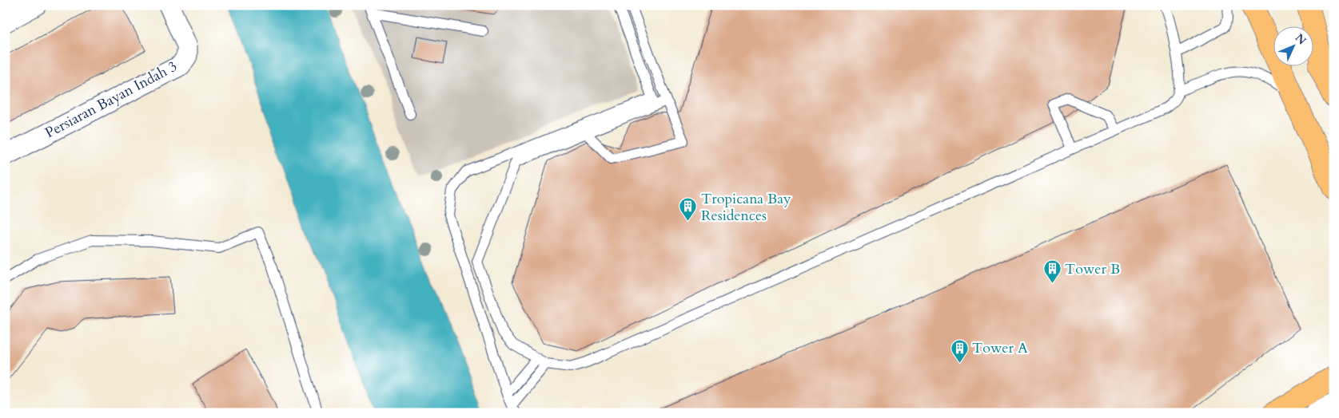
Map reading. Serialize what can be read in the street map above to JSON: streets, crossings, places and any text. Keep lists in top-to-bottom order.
{
  "streets": {
    "street": ["Persiaran Bayan Indah 3"]
  },
  "places": {
    "building": ["Tropicana Bay Residences", "Tower B", "Tower A"]
  },
  "north": "top right"
}
